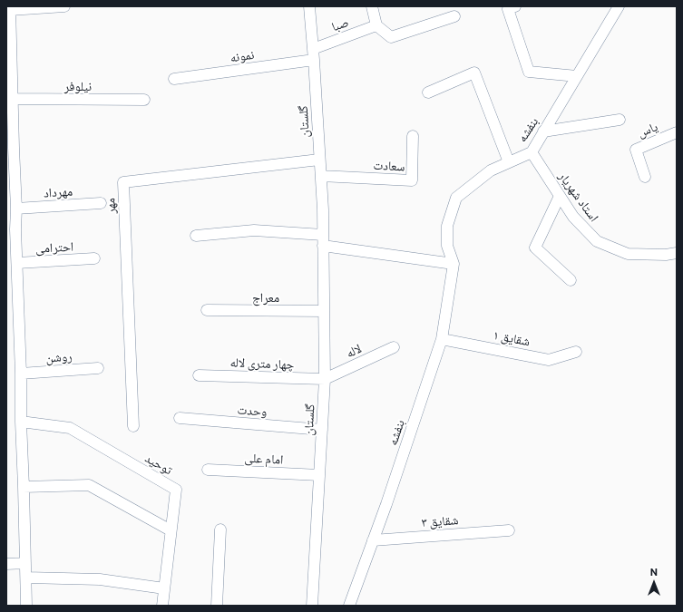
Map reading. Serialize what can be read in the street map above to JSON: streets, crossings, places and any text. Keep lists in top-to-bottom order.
{
  "streets": {
    "street": [
      "صبا",
      "نمونه",
      "نیلوفر",
      "گلستان",
      "بنفشه",
      "یاس",
      "سعادت",
      "مهرداد",
      "استاد شهریار",
      "مهر",
      "احترامی",
      "معراج",
      "شقایق ۱",
      "لاله",
      "روشن",
      "چهار متری لاله",
      "وحدت",
      "امام علی",
      "توحید",
      "شقایق ۳"
    ]
  },
  "crossings": [
    ["صبا", "نمونه"],
    ["صبا", "گلستان"],
    ["نمونه", "گلستان"],
    ["گلستان", "سعادت"],
    ["گلستان", "مهر"],
    ["گلستان", "معراج"],
    ["گلستان", "لاله"],
    ["گلستان", "چهار متری لاله"],
    ["گلستان", "وحدت"],
    ["گلستان", "امام علی"],
    ["بنفشه", "استاد شهریار"],
    ["بنفشه", "شقایق ۱"],
    ["بنفشه", "شقایق ۳"],
    ["لاله", "چهار متری لاله"]
  ],
  "north": "top"
}
